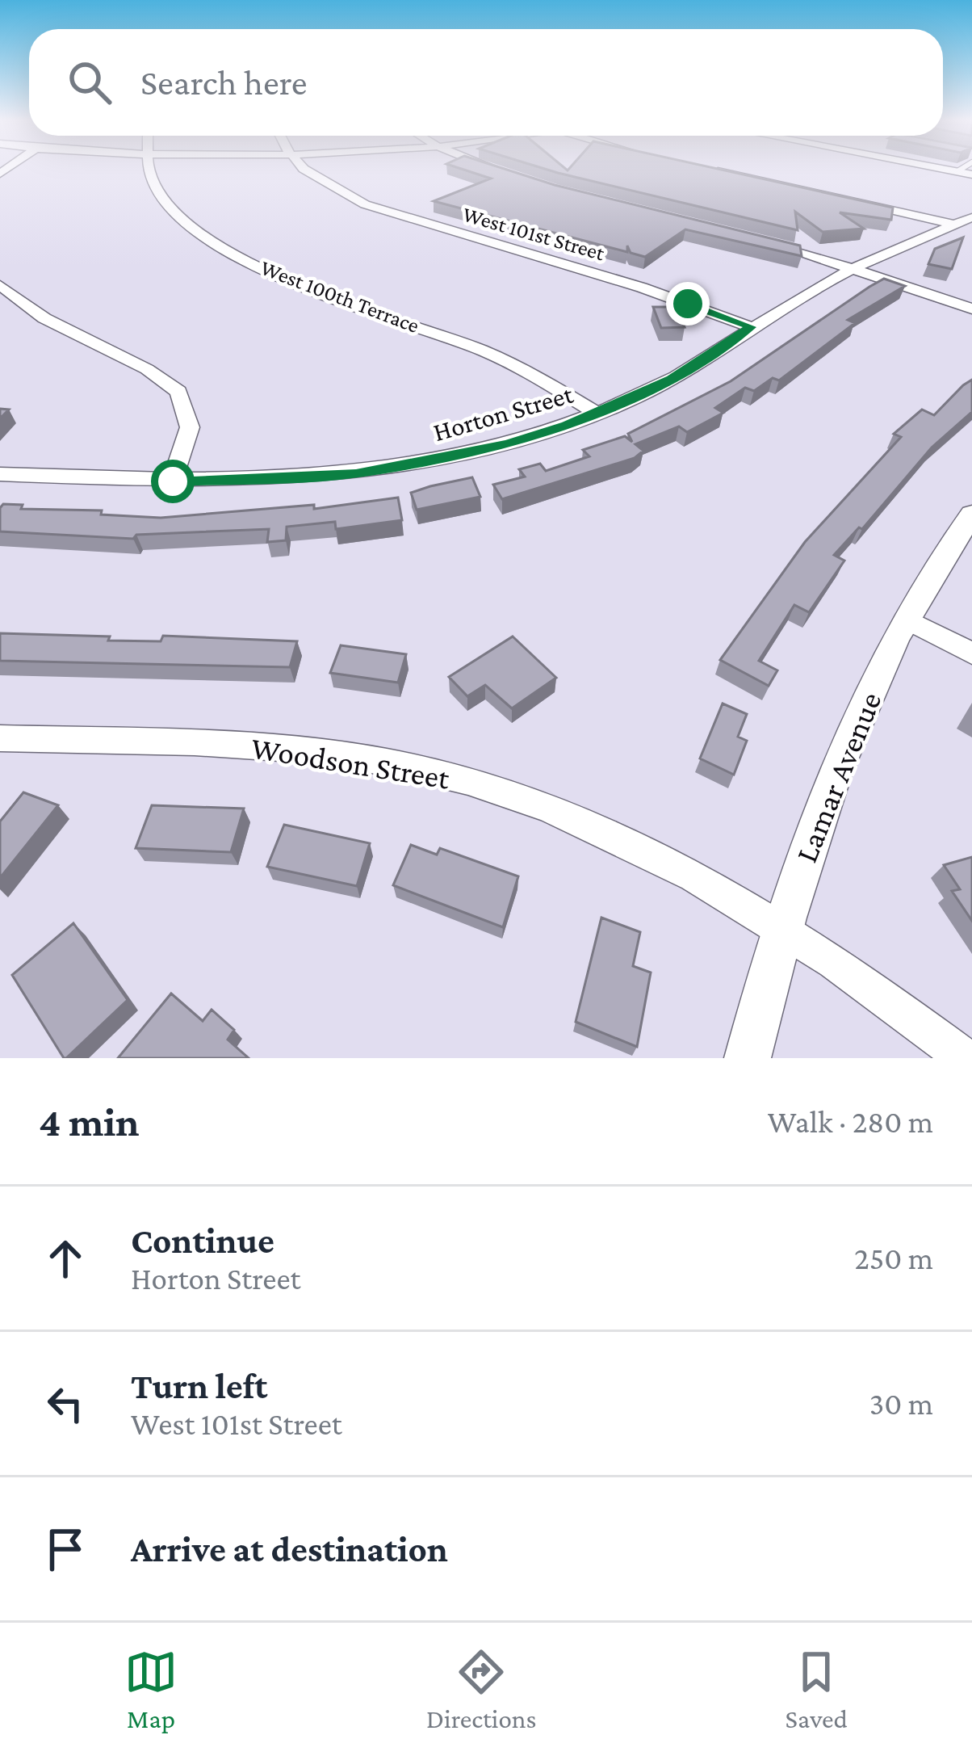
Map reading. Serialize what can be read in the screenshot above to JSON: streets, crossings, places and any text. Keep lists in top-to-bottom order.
{
  "streets": {
    "street": [
      "West 101st Street",
      "West 100th Terrace",
      "Horton Street",
      "Woodson Street",
      "Lamar Avenue"
    ]
  },
  "crossings": [
    ["West 101st Street", "Horton Street"],
    ["West 100th Terrace", "Horton Street"],
    ["Woodson Street", "Lamar Avenue"]
  ],
  "page": {
    "search": "Search here",
    "heading": ["4 min", "Walk · 280 m"],
    "list": [
      ["Continue", "Horton Street", "250 m"],
      ["Turn left", "West 101st Street", "30 m"],
      "Arrive at destination"
    ],
    "nav": ["Map", "Directions", "Saved"]
  }
}
